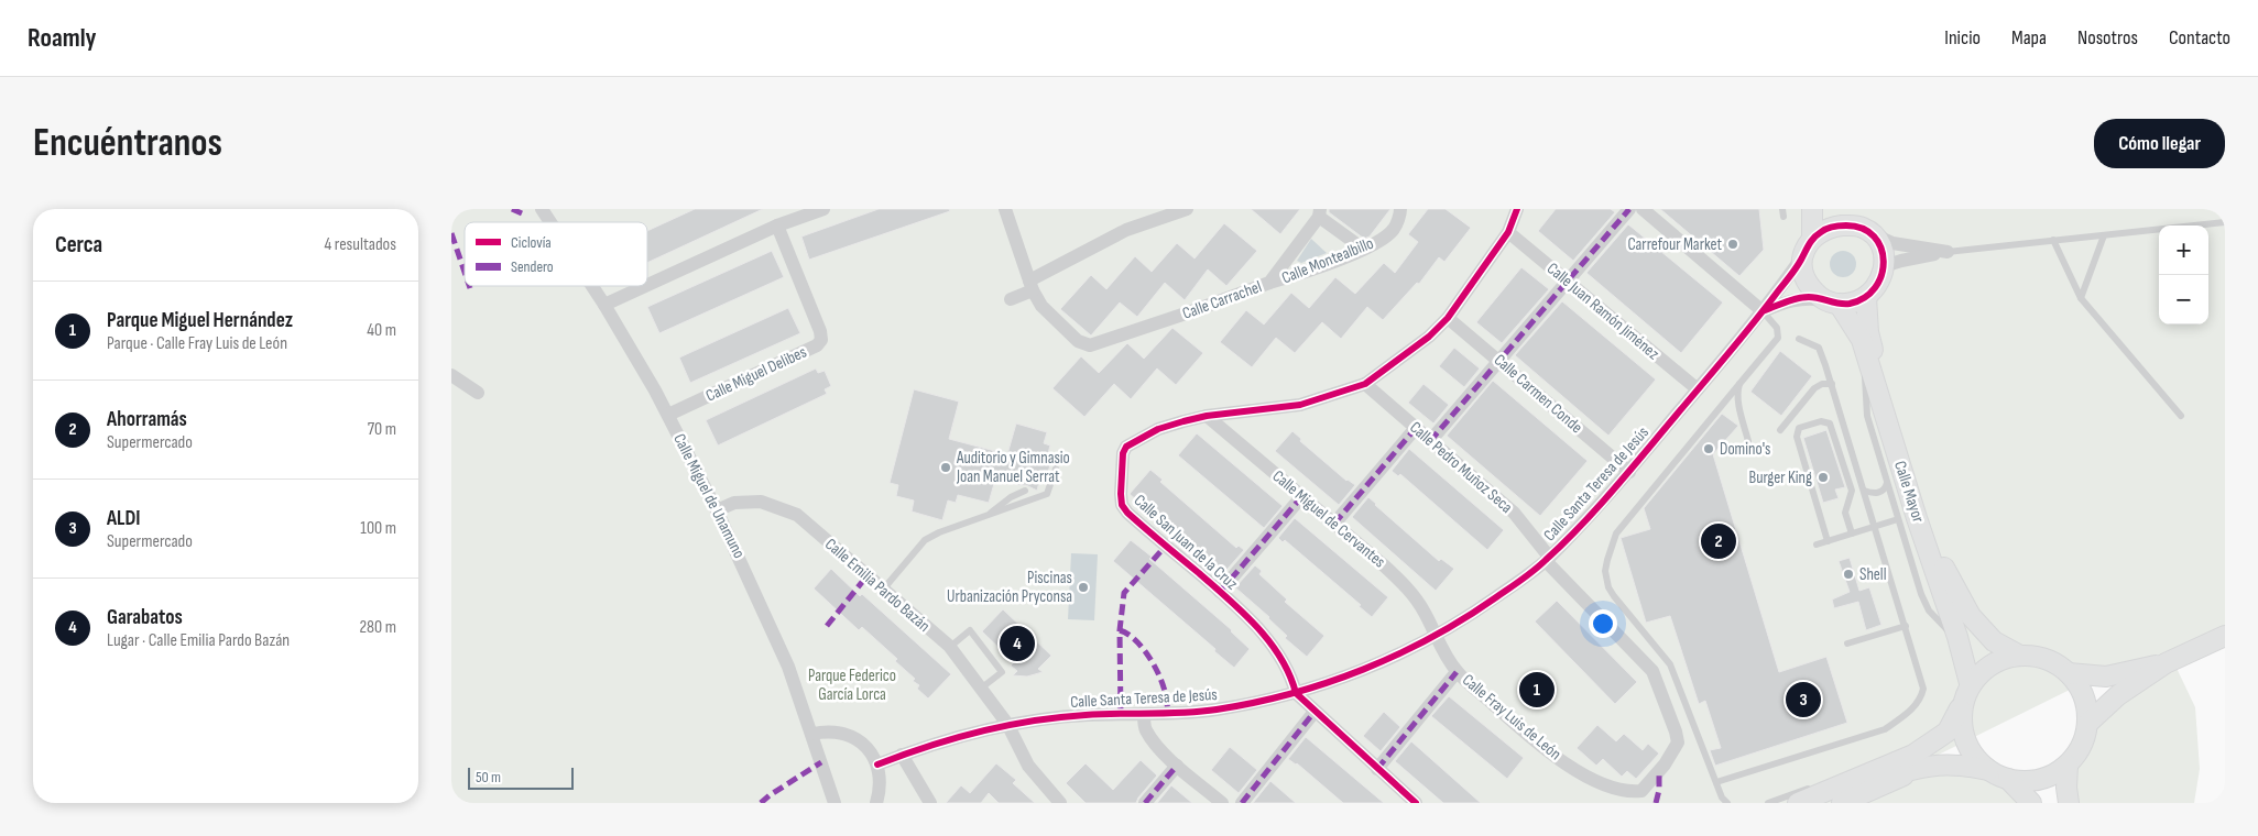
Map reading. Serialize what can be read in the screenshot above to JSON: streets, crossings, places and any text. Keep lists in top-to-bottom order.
{
  "streets": {
    "main road": ["Calle Mayor"],
    "street": [
      "Calle Montealbillo",
      "Calle Carrachel",
      "Calle Juan Ramón Jiménez",
      "Calle Miguel Delibes",
      "Calle Carmen Conde",
      "Calle Pedro Muñoz Seca",
      "Calle Santa Teresa de Jesús",
      "Calle Miguel de Unamuno",
      "Calle Miguel de Cervantes",
      "Calle San Juan de la Cruz",
      "Calle Emilia Pardo Bazán",
      "Calle Fray Luis de León"
    ]
  },
  "crossings": [
    ["Calle Montealbillo", "Calle Carrachel"],
    ["Calle Juan Ramón Jiménez", "Calle Santa Teresa de Jesús"],
    ["Calle Juan Ramón Jiménez", "Calle San Juan de la Cruz"],
    ["Calle Miguel Delibes", "Calle Miguel de Unamuno"],
    ["Calle Carmen Conde", "Calle Santa Teresa de Jesús"],
    ["Calle Carmen Conde", "Calle San Juan de la Cruz"],
    ["Calle Pedro Muñoz Seca", "Calle Santa Teresa de Jesús"],
    ["Calle Pedro Muñoz Seca", "Calle San Juan de la Cruz"],
    ["Calle Pedro Muñoz Seca", "Calle Fray Luis de León"],
    ["Calle Santa Teresa de Jesús", "Calle Mayor"],
    ["Calle Santa Teresa de Jesús", "Calle Miguel de Cervantes"],
    ["Calle Santa Teresa de Jesús", "Calle San Juan de la Cruz"],
    ["Calle Santa Teresa de Jesús", "Calle Emilia Pardo Bazán"],
    ["Calle Santa Teresa de Jesús", "Calle Fray Luis de León"],
    ["Calle Miguel de Unamuno", "Calle Emilia Pardo Bazán"],
    ["Calle Miguel de Cervantes", "Calle San Juan de la Cruz"],
    ["Calle Miguel de Cervantes", "Calle Fray Luis de León"]
  ],
  "parks": ["Parque Federico García Lorca"],
  "places": [
    "Carrefour Market",
    "Domino's",
    "Auditorio y Gimnasio Joan Manuel Serrat",
    "Burger King",
    "Shell",
    "Piscinas Urbanización Pryconsa"
  ],
  "legend": ["Ciclovía", "Sendero"],
  "scale_bar": "50 m",
  "page": {
    "header": "Roamly",
    "nav": [
      "Inicio",
      "Mapa",
      "Nosotros",
      "Contacto"
    ],
    "buttons": "Cómo llegar",
    "title": "Encuéntranos",
    "heading": ["Cerca", "4 resultados"],
    "map_buttons": ["+", "−"],
    "list": [
      {
        "mark": "1",
        "name": "Parque Miguel Hernández",
        "note": "Parque · Calle Fray Luis de León",
        "value": "40 m"
      },
      {
        "mark": "2",
        "name": "Ahorramás",
        "note": "Supermercado",
        "value": "70 m"
      },
      {
        "mark": "3",
        "name": "ALDI",
        "note": "Supermercado",
        "value": "100 m"
      },
      {
        "mark": "4",
        "name": "Garabatos",
        "note": "Lugar · Calle Emilia Pardo Bazán",
        "value": "280 m"
      }
    ],
    "pins": [
      "2",
      "4",
      "1",
      "3"
    ],
    "scale": "50 m"
  }
}
